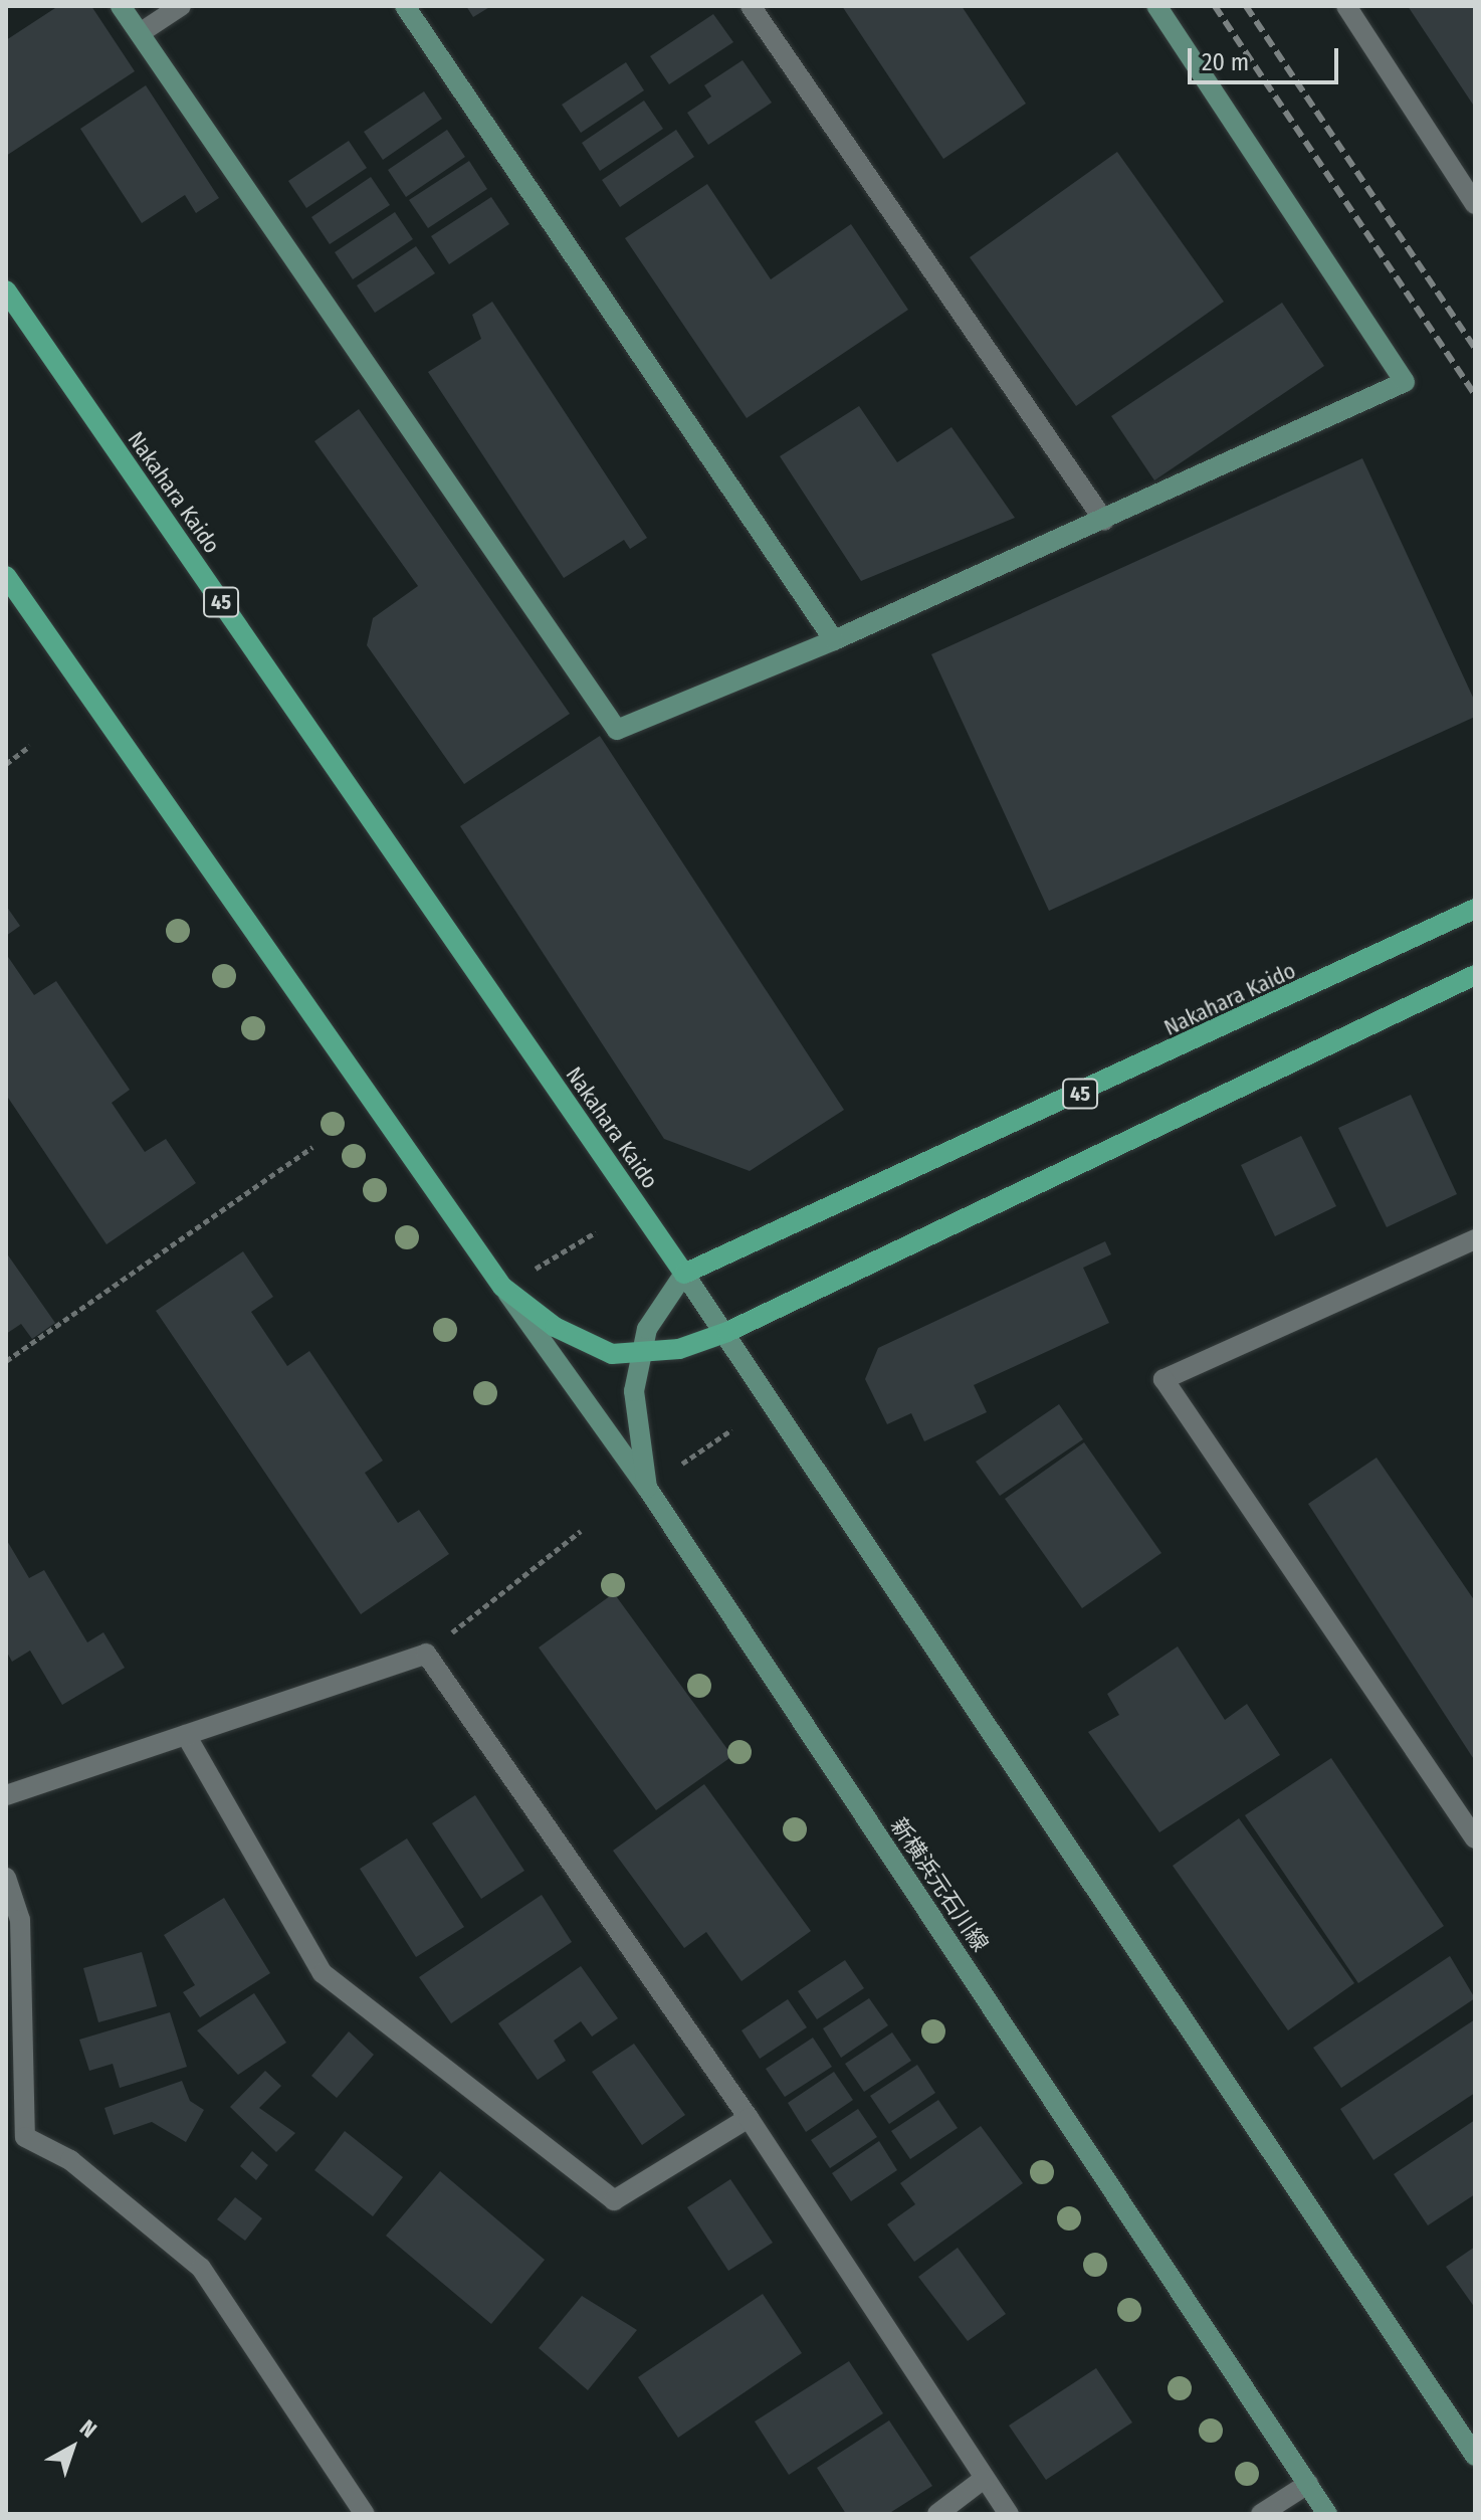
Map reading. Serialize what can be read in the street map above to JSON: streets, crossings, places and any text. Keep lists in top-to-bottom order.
{
  "streets": {
    "main road": ["Nakahara Kaido", "45"],
    "street": ["新横浜元石川線"]
  },
  "scale_bar": "20 m",
  "north": "top right"
}
